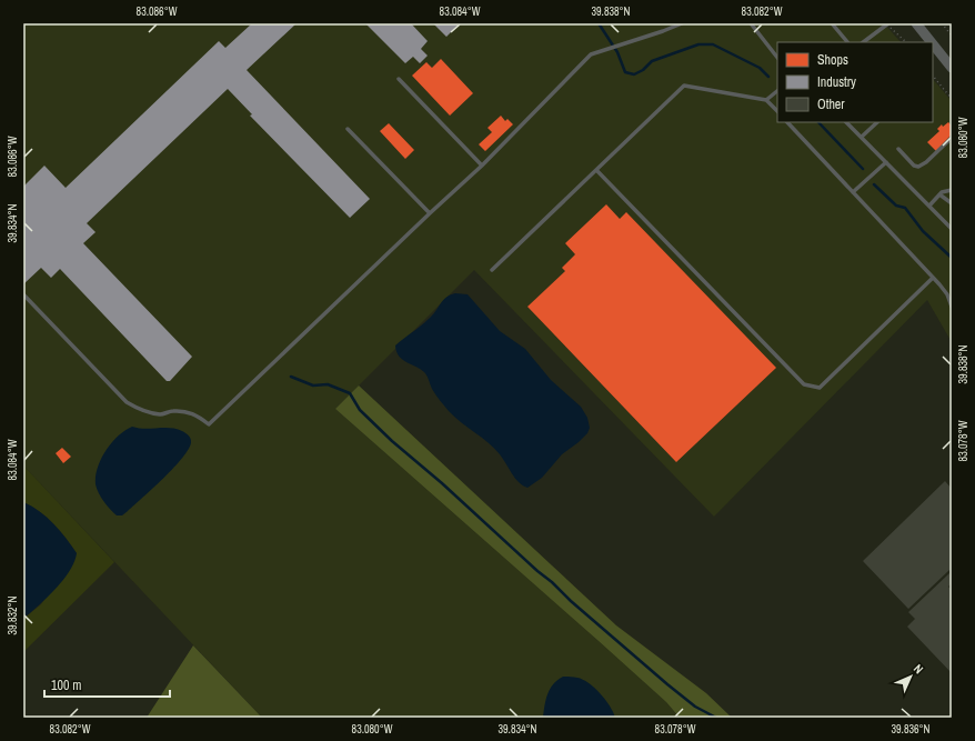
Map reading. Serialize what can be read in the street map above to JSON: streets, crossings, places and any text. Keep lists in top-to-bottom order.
{
  "legend": ["Shops", "Industry", "Other"],
  "scale_bar": "100 m",
  "north": "top right",
  "coordinates": [
    "83.086°W",
    "83.084°W",
    "39.838°N",
    "83.082°W",
    "83.080°W",
    "39.834°N",
    "83.078°W",
    "39.832°N",
    "39.836°N"
  ]
}
